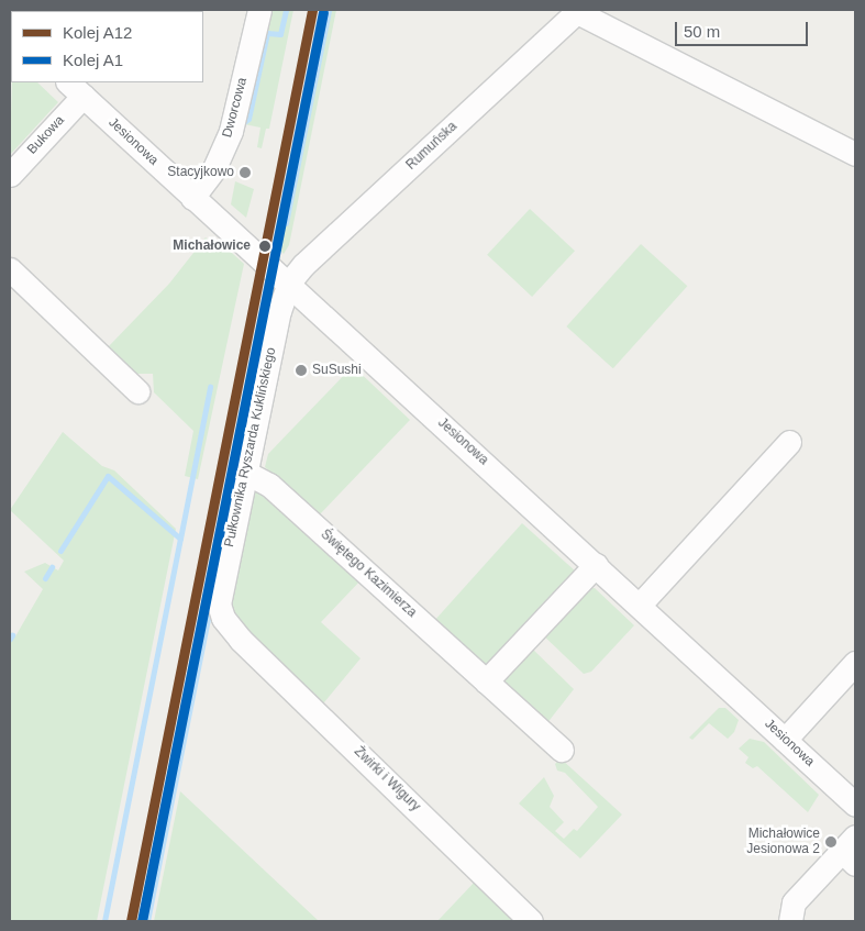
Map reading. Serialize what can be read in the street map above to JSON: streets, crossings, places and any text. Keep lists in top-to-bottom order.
{
  "streets": {
    "street": [
      "Dworcowa",
      "Bukowa",
      "Jesionowa",
      "Rumuńska",
      "Pułkownika Ryszarda Kuklińskiego",
      "Świętego Kazimierza",
      "Żwirki i Wigury"
    ]
  },
  "crossings": [
    ["Dworcowa", "Jesionowa"],
    ["Bukowa", "Jesionowa"],
    ["Jesionowa", "Rumuńska"],
    ["Jesionowa", "Pułkownika Ryszarda Kuklińskiego"],
    ["Rumuńska", "Pułkownika Ryszarda Kuklińskiego"],
    ["Pułkownika Ryszarda Kuklińskiego", "Świętego Kazimierza"],
    ["Pułkownika Ryszarda Kuklińskiego", "Żwirki i Wigury"]
  ],
  "places": [
    "Stacyjkowo",
    "Michałowice",
    "SuSushi",
    "Michałowice Jesionowa 2"
  ],
  "lines": ["rail line A12", "rail line A1"],
  "legend": ["Kolej A12", "Kolej A1"],
  "scale_bar": "50 m"
}
